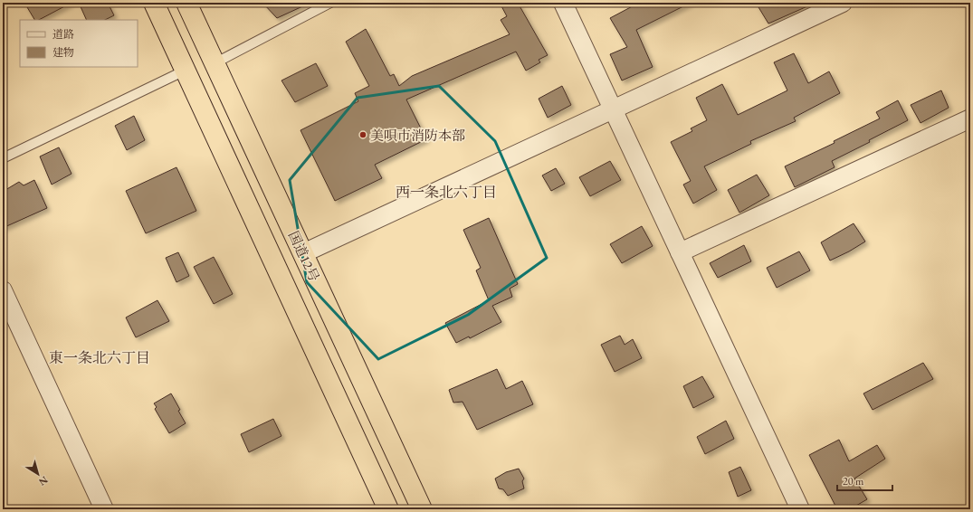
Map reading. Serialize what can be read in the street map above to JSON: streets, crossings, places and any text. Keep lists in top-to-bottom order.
{
  "streets": {
    "highway": ["国道12号"]
  },
  "districts": ["西一条北六丁目", "東一条北六丁目"],
  "places": ["美唄市消防本部"],
  "legend": ["道路", "建物"],
  "scale_bar": "20 m",
  "north": "bottom right"
}
